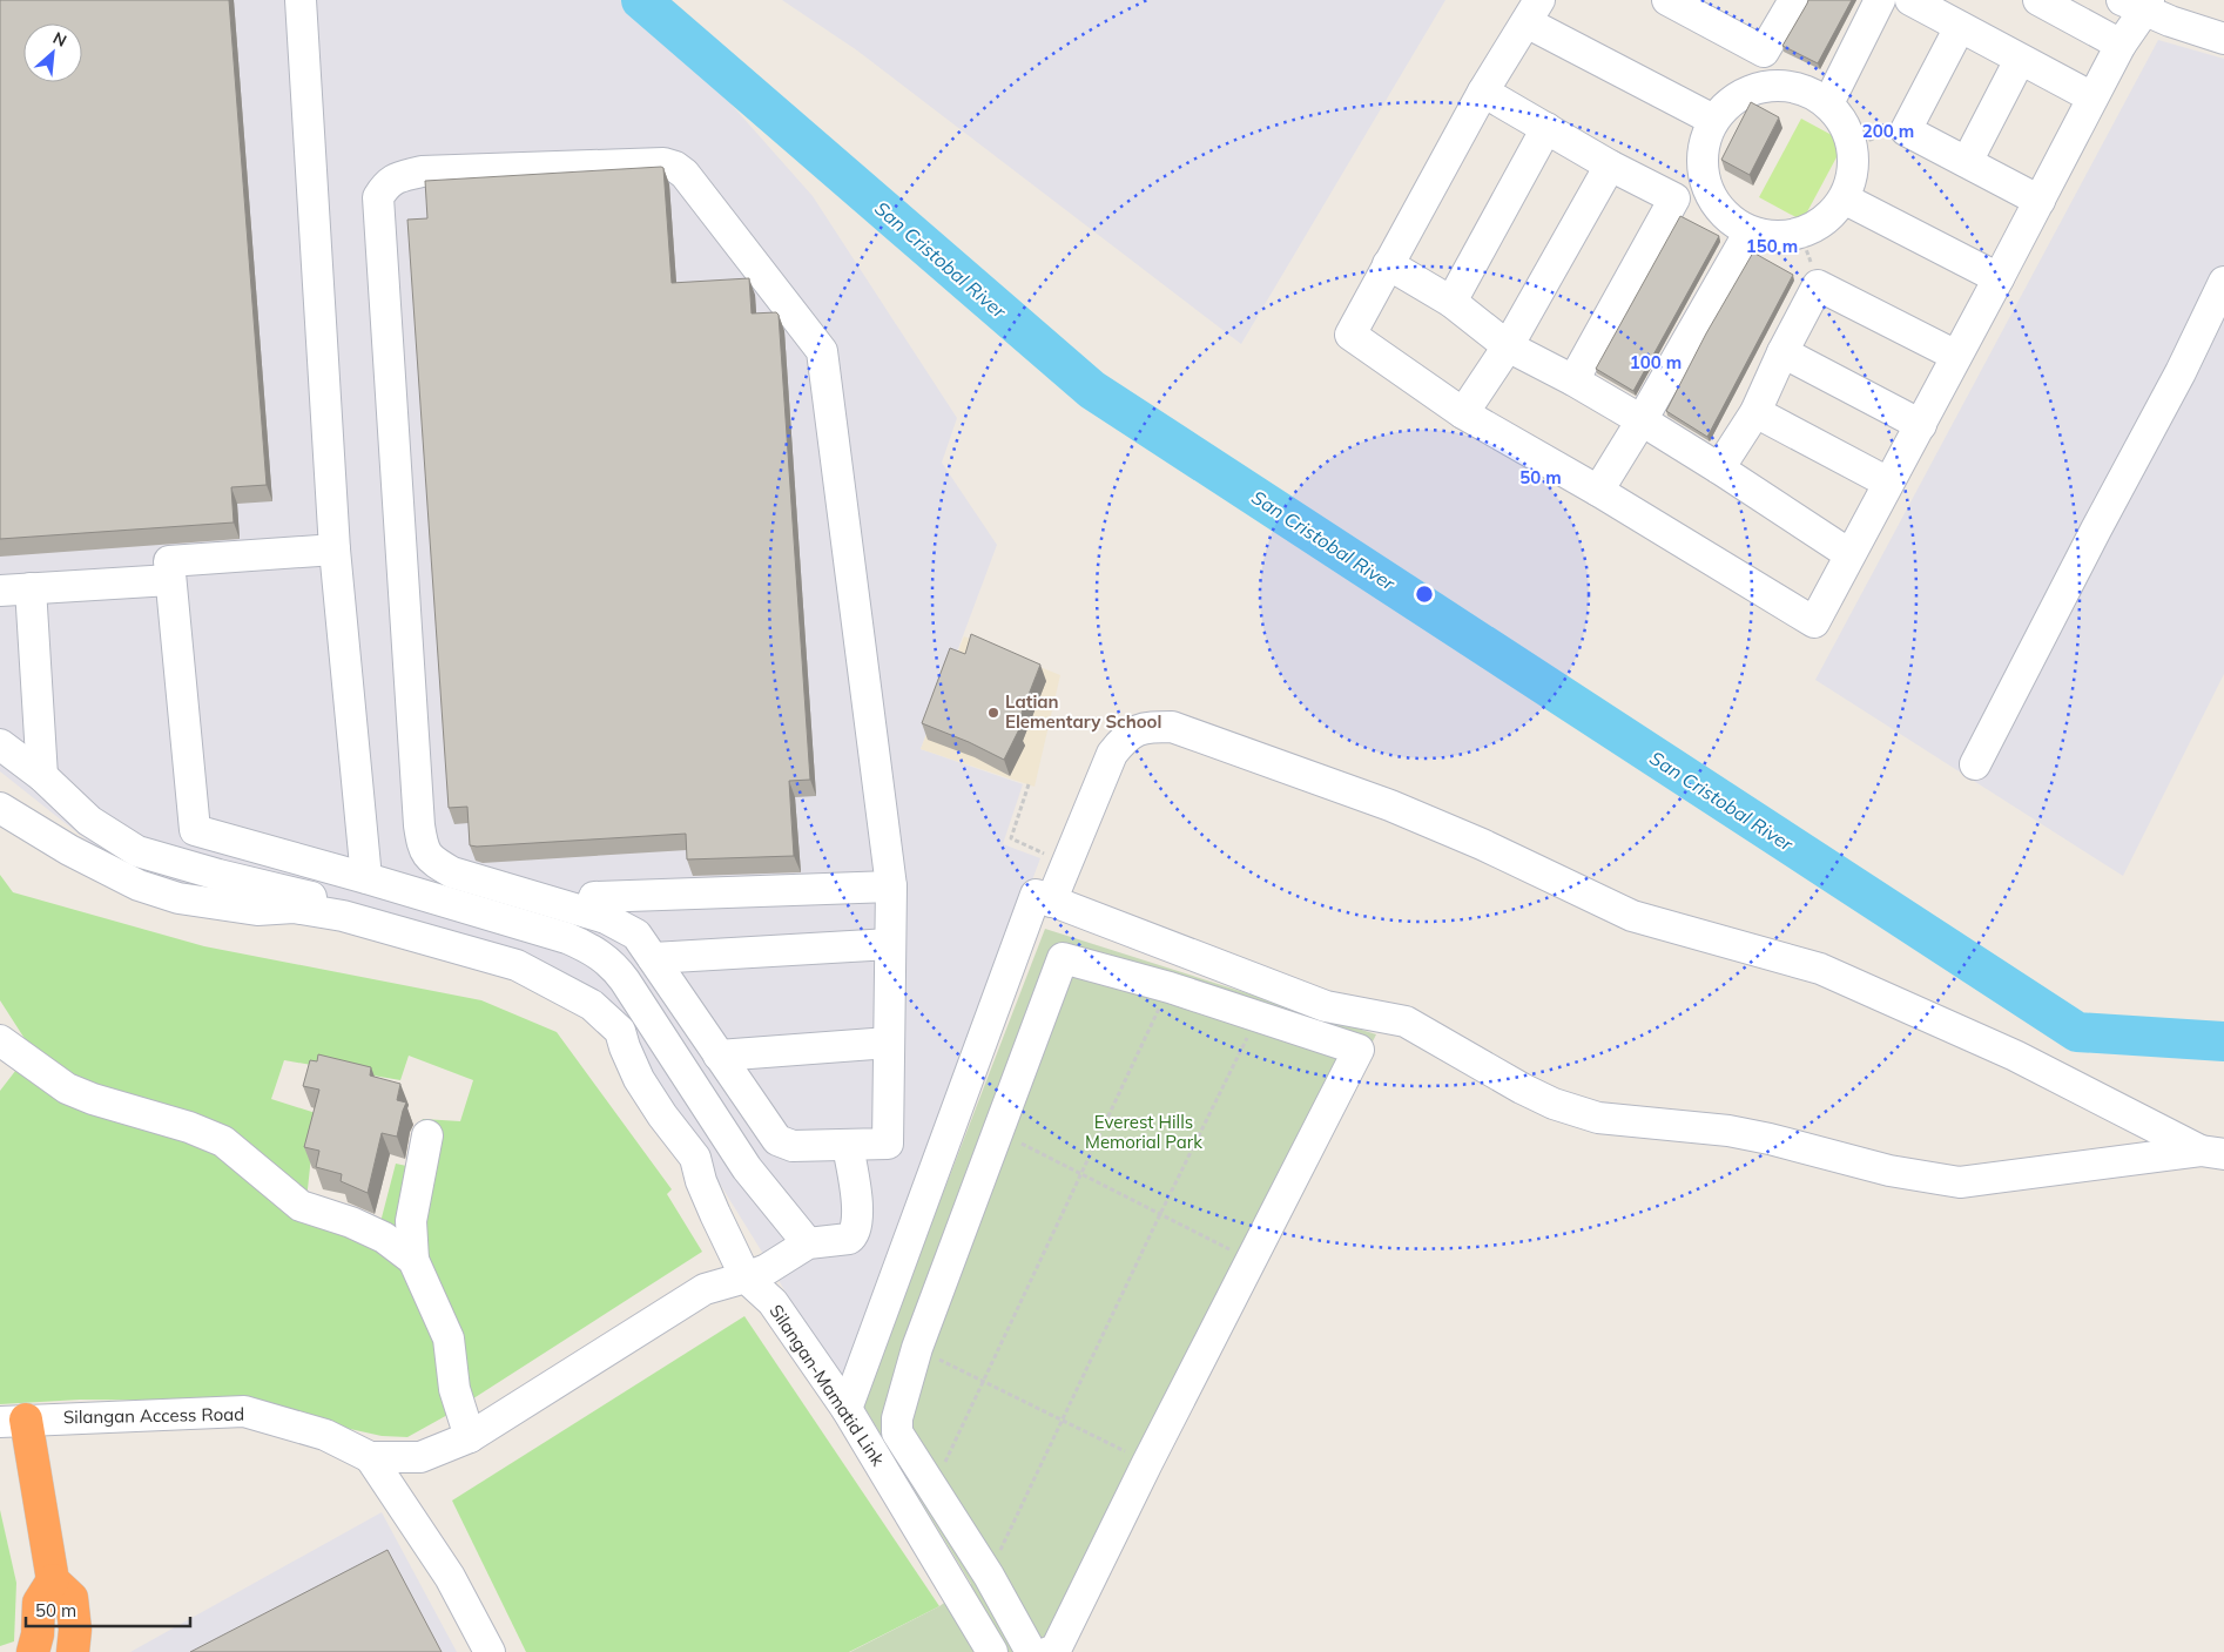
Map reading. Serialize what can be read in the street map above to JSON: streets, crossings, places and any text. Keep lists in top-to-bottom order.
{
  "streets": {
    "street": ["Silangan-Mamatid Link", "Silangan Access Road"]
  },
  "water": ["San Cristobal River"],
  "parks": ["Everest Hills Memorial Park"],
  "places": ["Latian Elementary School"],
  "scale_bar": "50 m",
  "north": "top right",
  "rings": [
    "200 m",
    "150 m",
    "100 m",
    "50 m"
  ]
}
